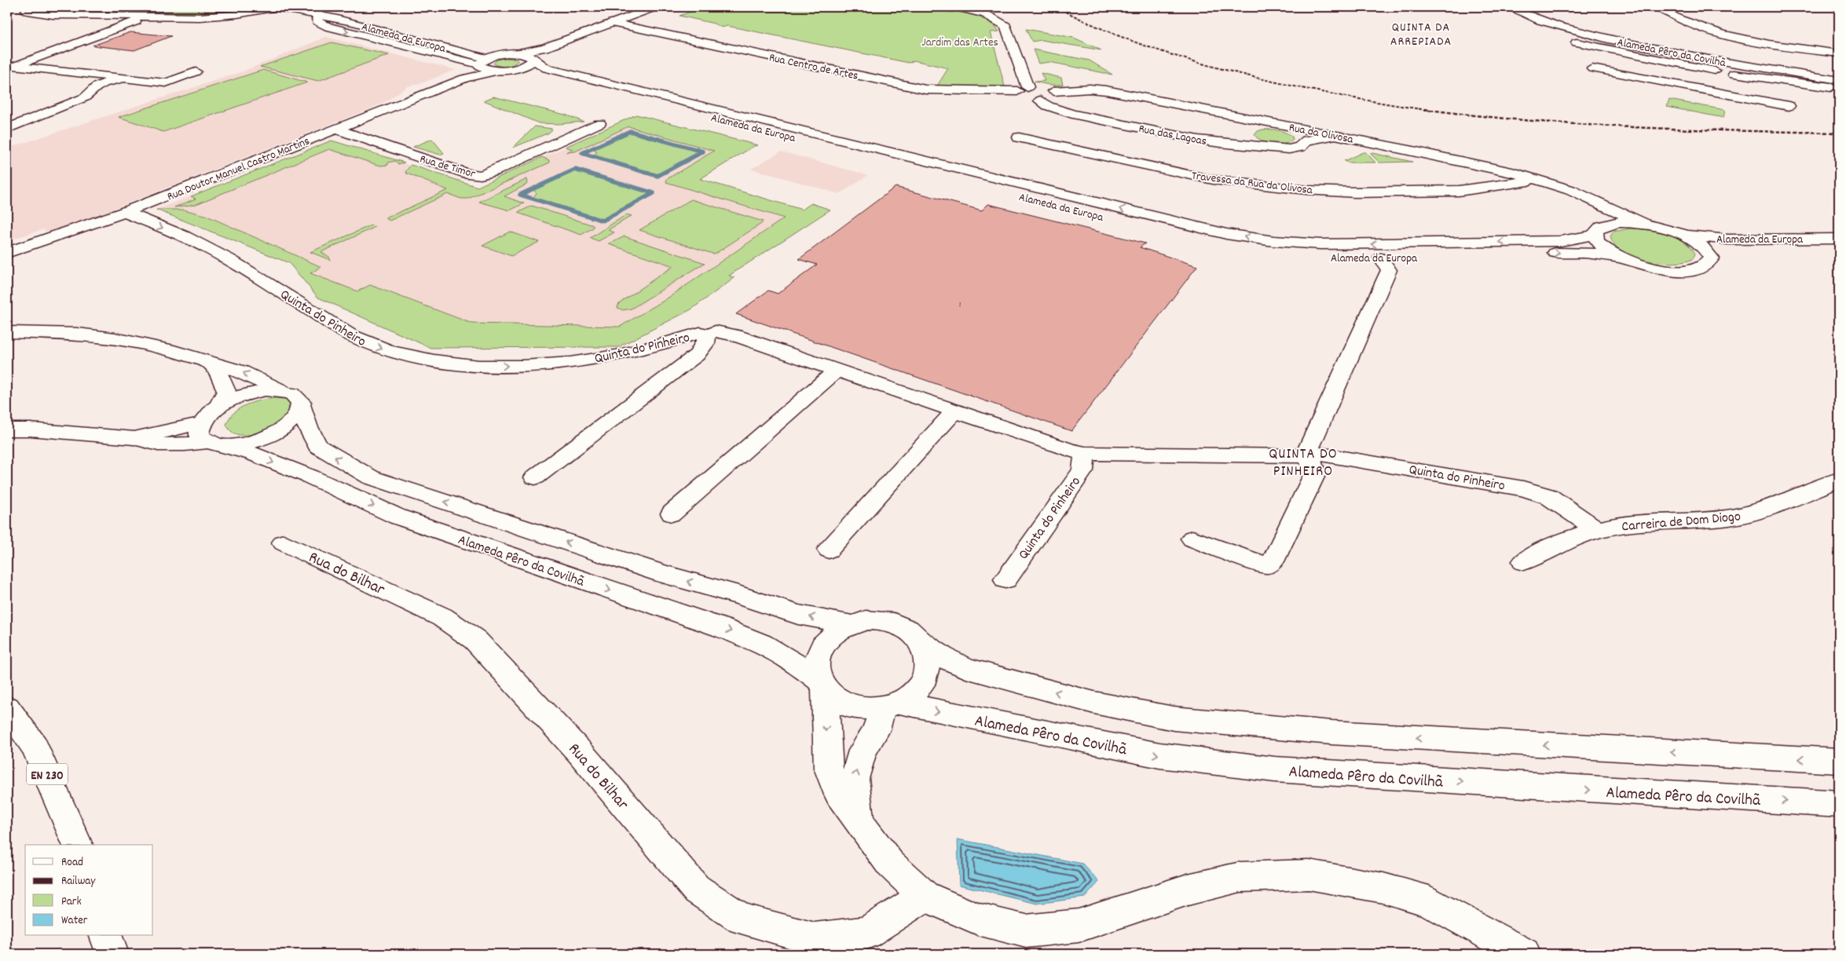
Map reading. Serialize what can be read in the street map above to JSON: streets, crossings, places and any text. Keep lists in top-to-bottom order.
{
  "streets": {
    "street": [
      "Alameda da Europa",
      "Alameda Pêro da Covilhã",
      "Rua Centro de Artes",
      "Rua da Olivosa",
      "Rua das Lagoas",
      "Rua de Timor",
      "Rua Doutor Manuel Castro Martins",
      "Travessa da Rua da Olivosa",
      "Quinta do Pinheiro",
      "Carreira de Dom Diogo",
      "Rua do Bilhar",
      "EN 230"
    ]
  },
  "crossings": [
    ["Alameda da Europa", "Rua da Olivosa"],
    ["Alameda da Europa", "Rua Doutor Manuel Castro Martins"],
    ["Rua Centro de Artes", "Rua da Olivosa"],
    ["Rua Centro de Artes", "Rua das Lagoas"],
    ["Rua da Olivosa", "Rua das Lagoas"],
    ["Rua da Olivosa", "Travessa da Rua da Olivosa"],
    ["Rua de Timor", "Rua Doutor Manuel Castro Martins"],
    ["Rua Doutor Manuel Castro Martins", "Quinta do Pinheiro"],
    ["Quinta do Pinheiro", "Carreira de Dom Diogo"]
  ],
  "districts": ["QUINTA DA ARREPIADA", "QUINTA DO PINHEIRO"],
  "parks": ["Jardim das Artes"],
  "house_numbers": ["1"],
  "legend": [
    "Road",
    "Railway",
    "Park",
    "Water"
  ]
}
